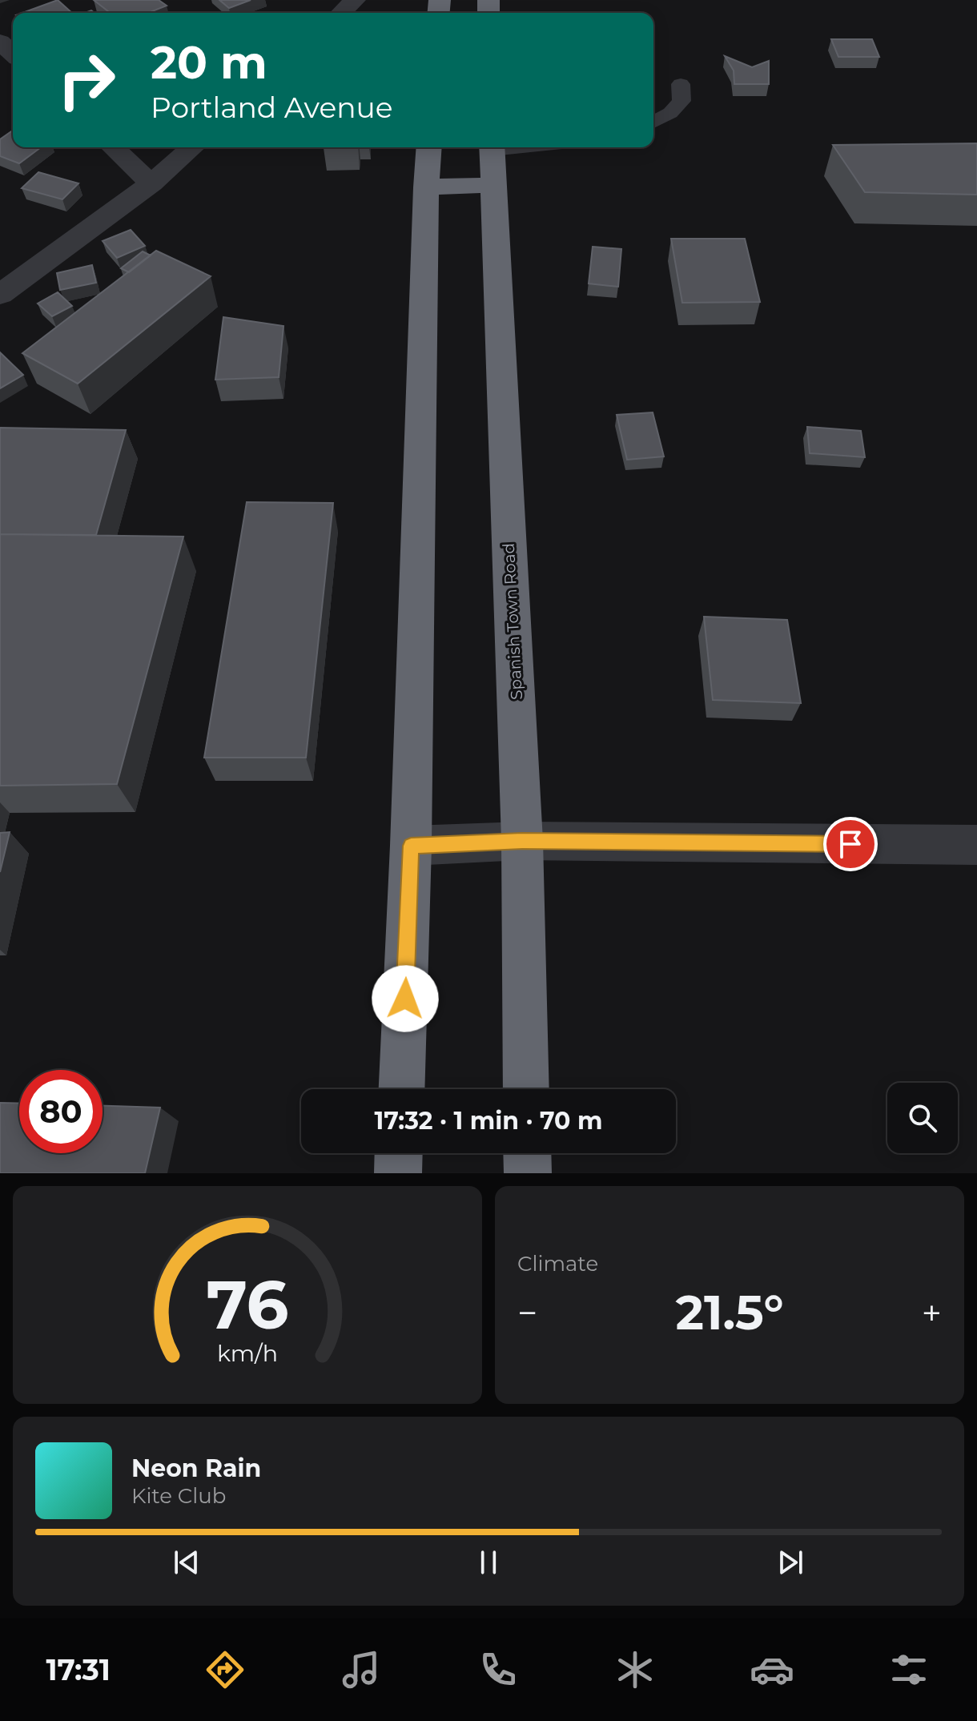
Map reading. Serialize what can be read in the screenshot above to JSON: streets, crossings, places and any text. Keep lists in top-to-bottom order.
{
  "streets": {
    "highway": ["Spanish Town Road"]
  },
  "page": {
    "turn": ["20 m", "Portland Avenue"],
    "limit": "80",
    "trip": "17:32 · 1 min · 70 m",
    "tile": "Climate",
    "heat": ["−", "21.5°", "+"],
    "song": ["Neon Rain", "Kite Club"],
    "tabs": "17:31",
    "gauge": ["76", "km/h"]
  }
}
